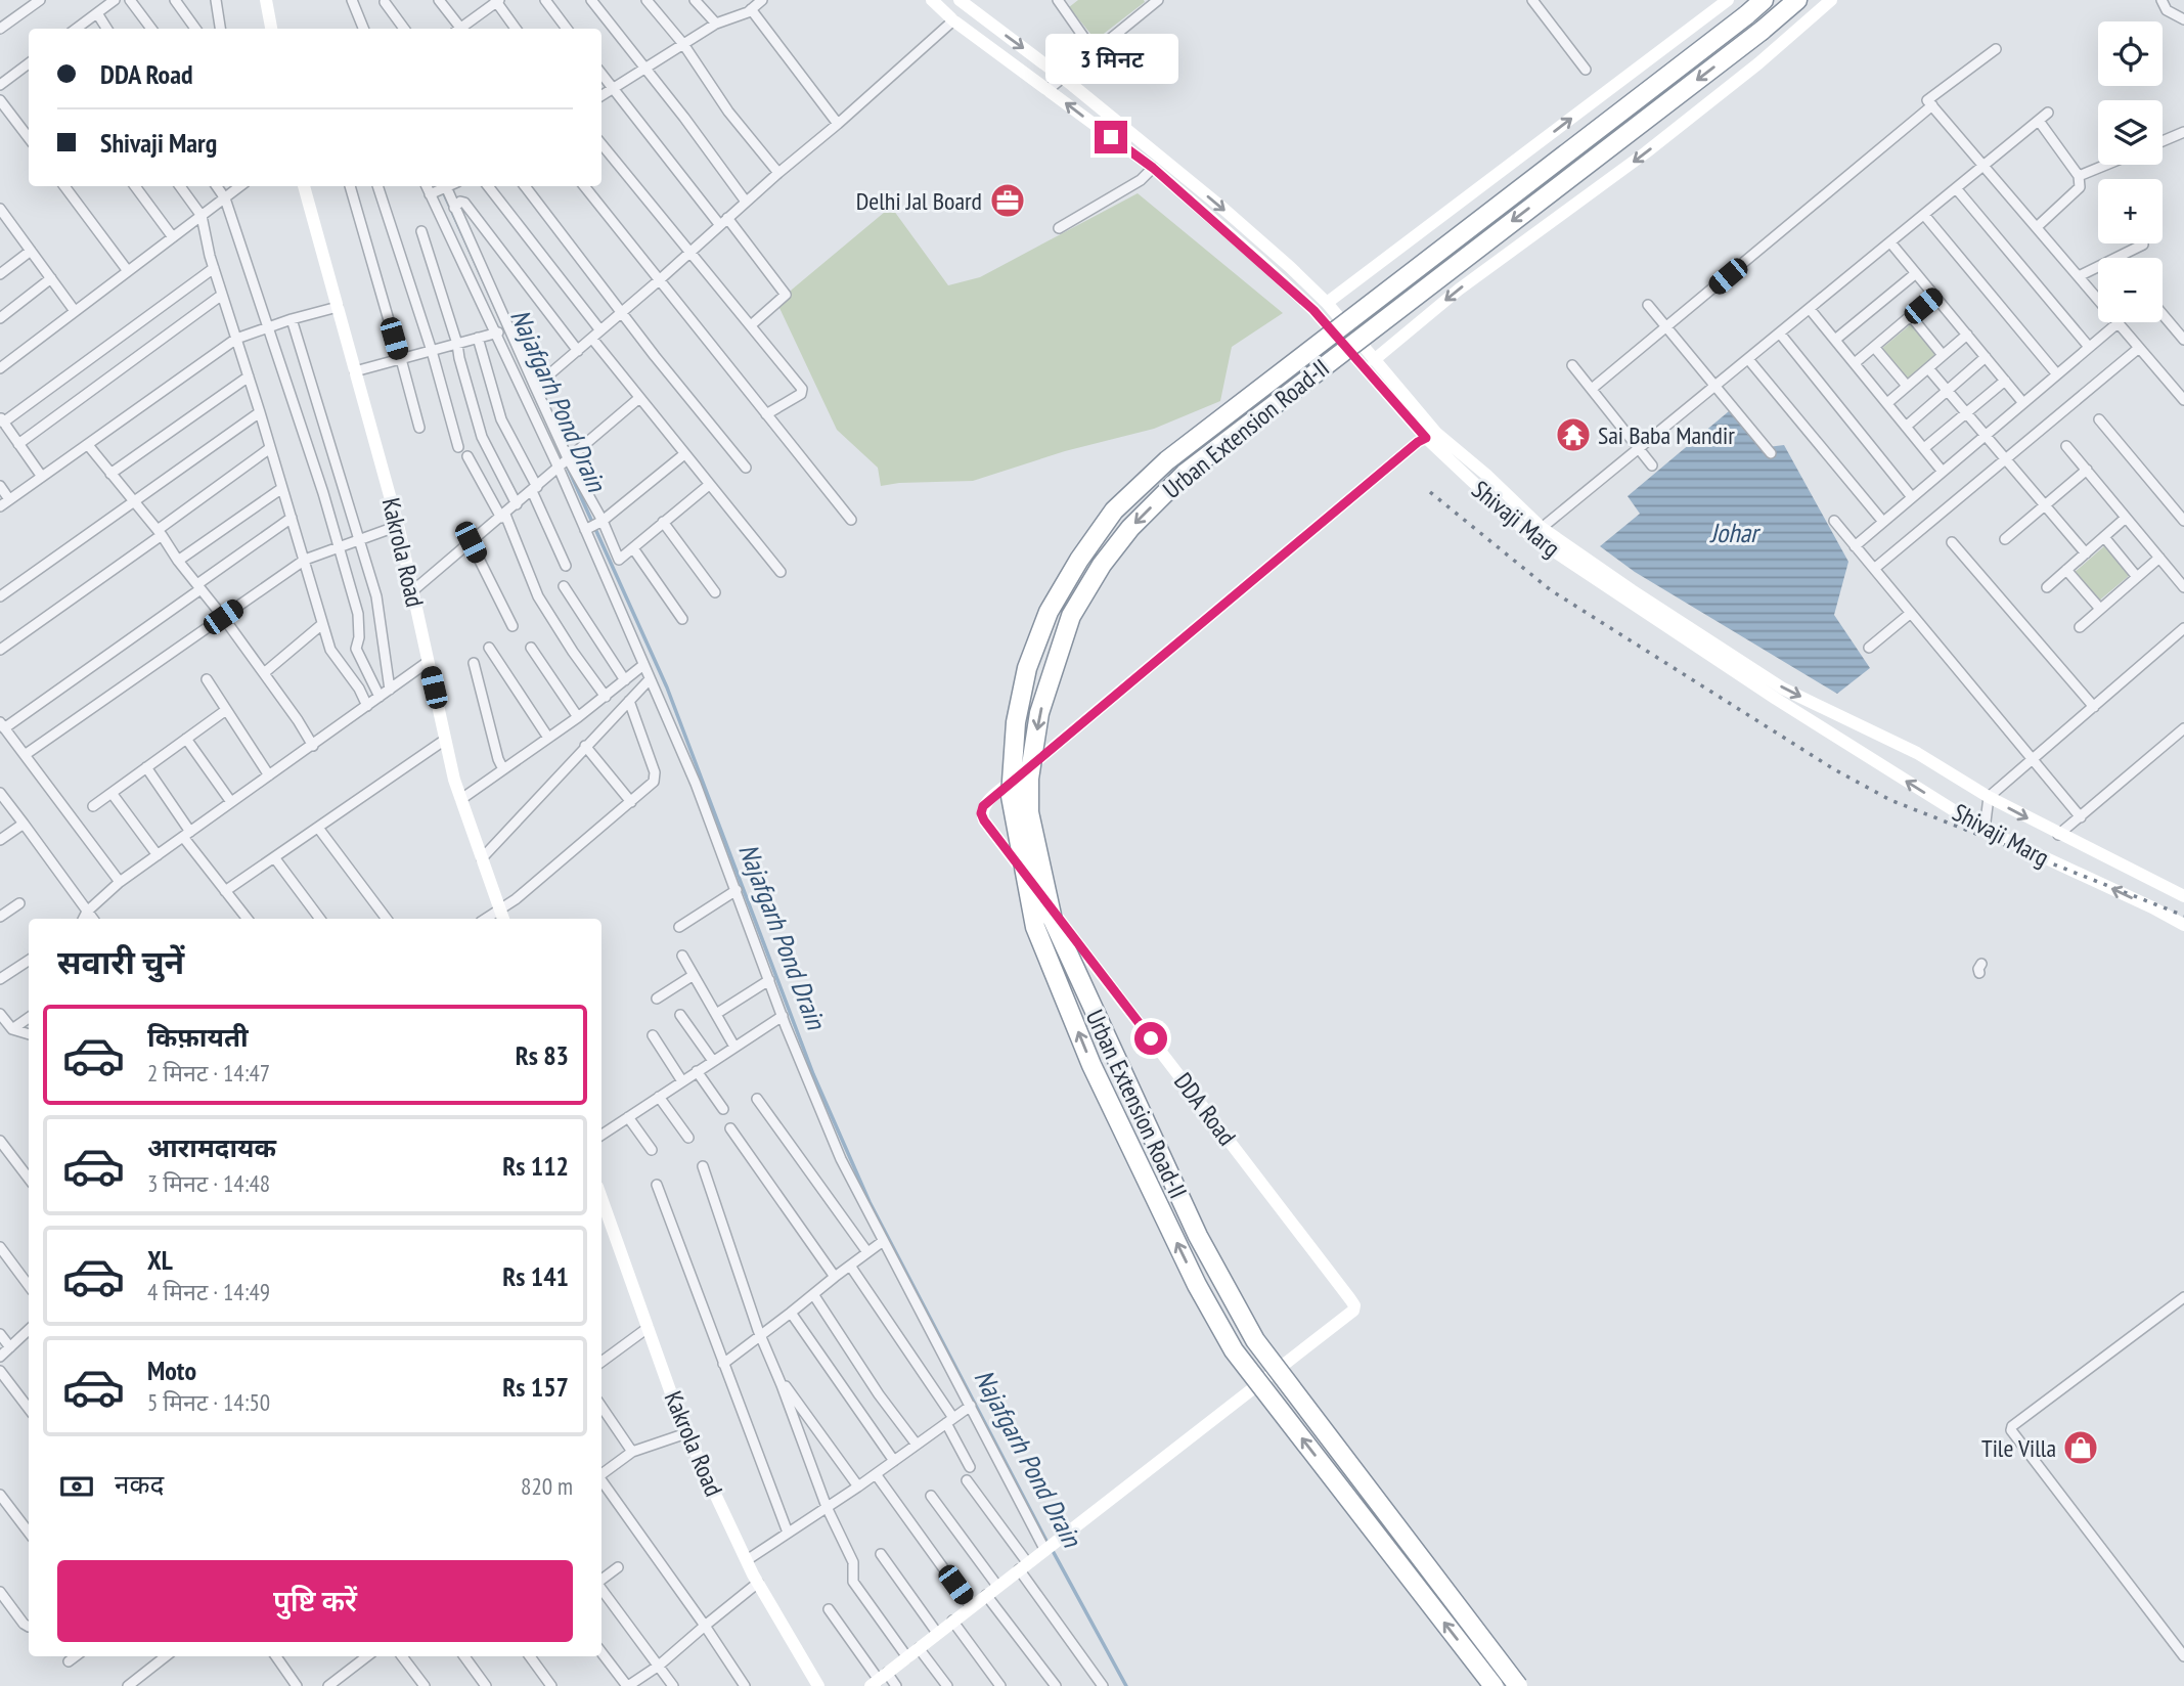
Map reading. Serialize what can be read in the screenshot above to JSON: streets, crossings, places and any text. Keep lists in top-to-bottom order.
{
  "streets": {
    "highway": ["Urban Extension Road-II"],
    "street": ["Shivaji Marg", "Kakrola Road", "DDA Road"]
  },
  "crossings": [
    ["Shivaji Marg", "DDA Road"]
  ],
  "water": ["Najafgarh Pond Drain", "Johar"],
  "places": {
    "office": ["Delhi Jal Board"],
    "temple": ["Sai Baba Mandir"],
    "shop": ["Tile Villa"]
  },
  "page": {
    "map_buttons": ["+", "−"],
    "banner": ["DDA Road", "Shivaji Marg"],
    "bubble": "3 मिनट",
    "heading": "सवारी चुनें",
    "list": [
      {
        "name": "किफ़ायती",
        "note": "2 मिनट · 14:47",
        "value": "Rs 83"
      },
      {
        "name": "आरामदायक",
        "note": "3 मिनट · 14:48",
        "value": "Rs 112"
      },
      {
        "name": "XL",
        "note": "4 मिनट · 14:49",
        "value": "Rs 141"
      },
      {
        "name": "Moto",
        "note": "5 मिनट · 14:50",
        "value": "Rs 157"
      }
    ],
    "pay": ["नकद", "820 m"],
    "buttons": "पुष्टि करें"
  }
}
